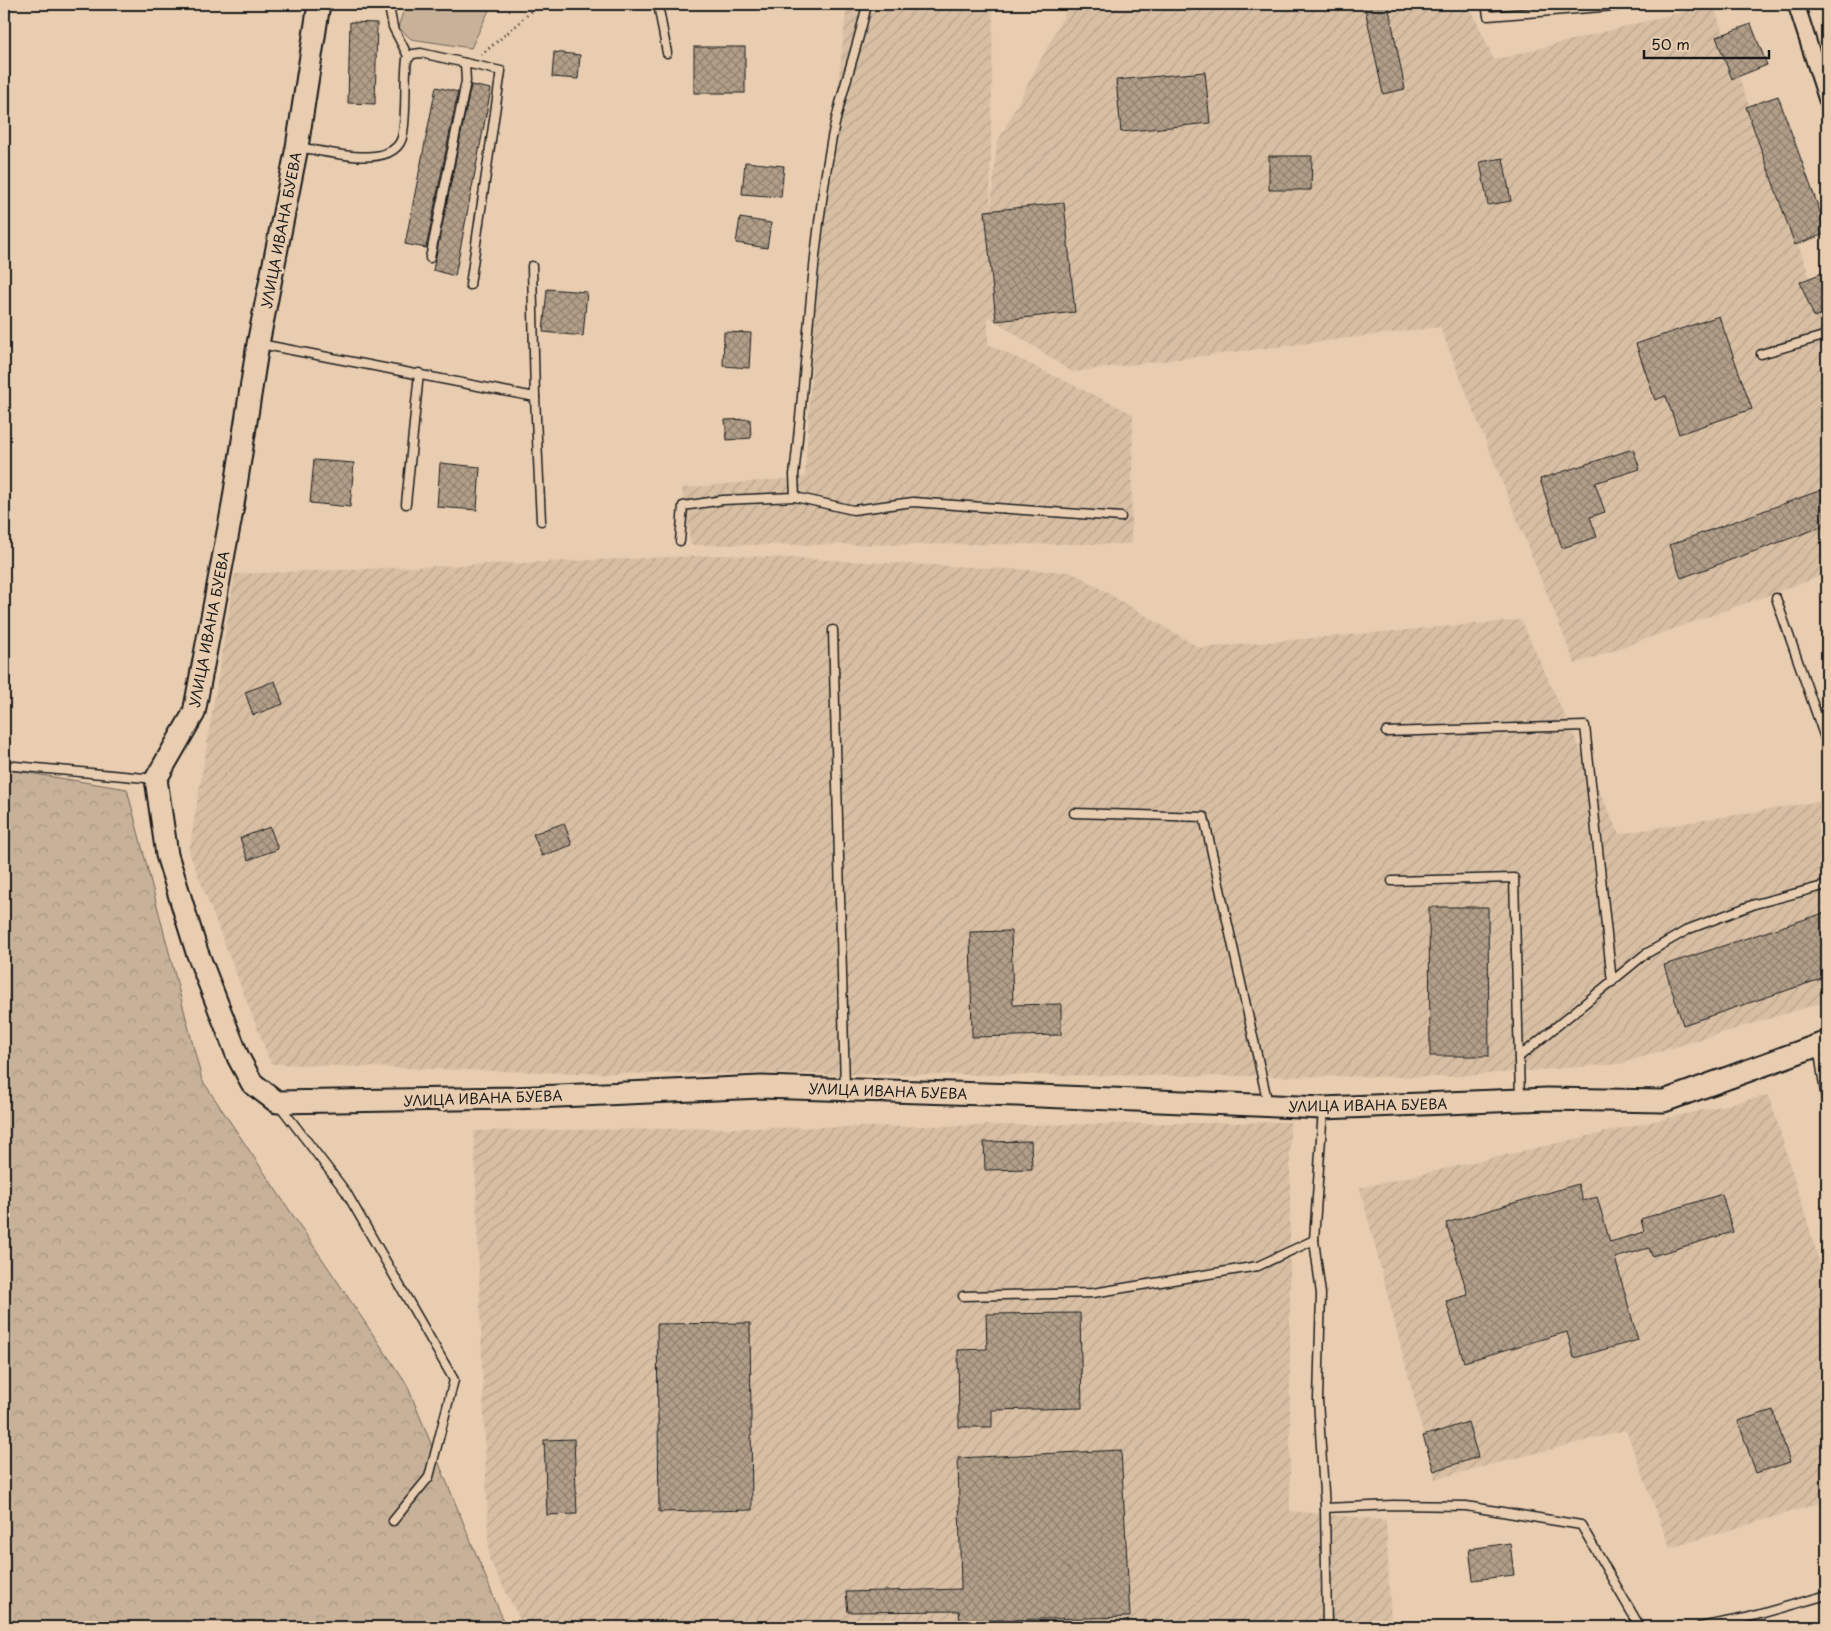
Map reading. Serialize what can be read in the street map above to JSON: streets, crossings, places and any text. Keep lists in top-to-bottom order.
{
  "streets": {
    "street": ["УЛИЦА ИВАНА БУЕВА"]
  },
  "scale_bar": "50 m"
}
